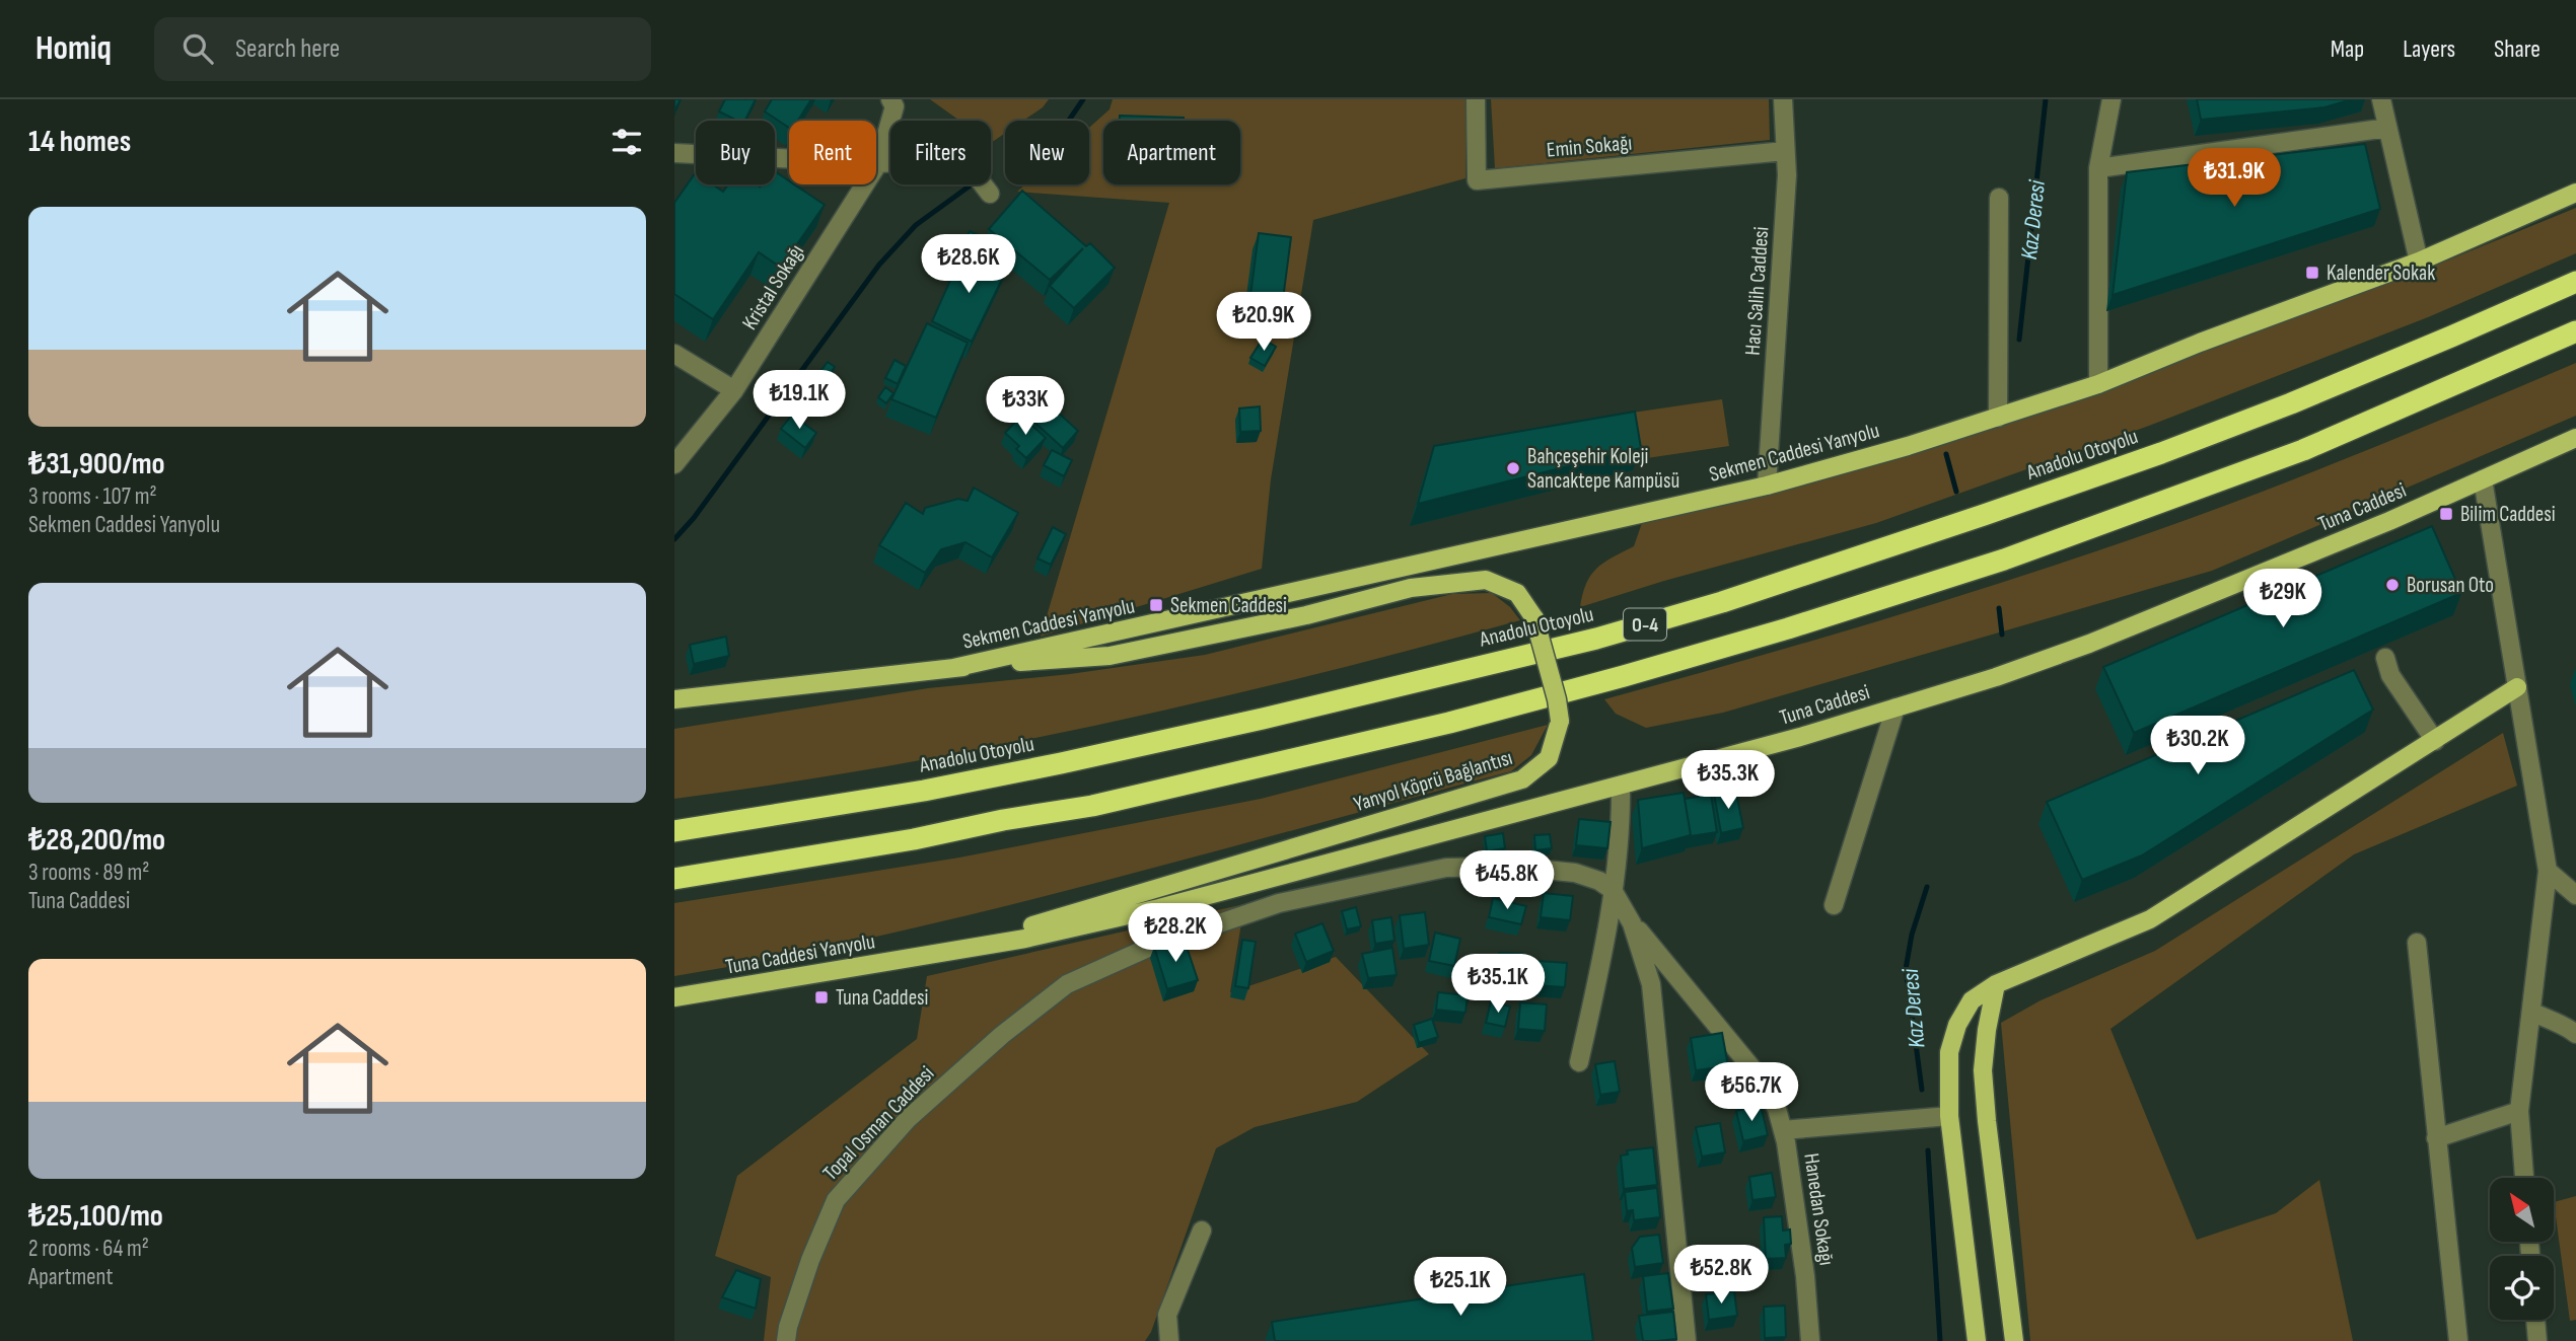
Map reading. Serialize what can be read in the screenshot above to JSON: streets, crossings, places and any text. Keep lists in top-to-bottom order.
{
  "streets": {
    "highway": ["Anadolu Otoyolu", "O-4"],
    "main road": [
      "Sekmen Caddesi Yanyolu",
      "Tuna Caddesi",
      "Yanyol Köprü Bağlantısı",
      "Tuna Caddesi Yanyolu"
    ],
    "street": [
      "Emin Sokağı",
      "Kristal Sokağı",
      "Hacı Salih Caddesi",
      "Topal Osman Caddesi",
      "Hanedan Sokağı"
    ]
  },
  "crossings": [
    ["Emin Sokağı", "Hacı Salih Caddesi"],
    ["Hacı Salih Caddesi", "Sekmen Caddesi Yanyolu"],
    ["Sekmen Caddesi Yanyolu", "Yanyol Köprü Bağlantısı"],
    ["Tuna Caddesi", "Yanyol Köprü Bağlantısı"],
    ["Tuna Caddesi", "Tuna Caddesi Yanyolu"],
    ["Yanyol Köprü Bağlantısı", "Tuna Caddesi Yanyolu"]
  ],
  "water": ["Kaz Deresi"],
  "places": {
    "transit": [
      "Kalender Sokak",
      "Bilim Caddesi",
      "Sekmen Caddesi",
      "Tuna Caddesi"
    ],
    "other": ["Bahçeşehir Koleji Sancaktepe Kampüsü", "Borusan Oto"]
  },
  "north": "top left",
  "page": {
    "header": "Homiq",
    "search": "Search here",
    "nav": ["Map", "Layers", "Share"],
    "heading": "14 homes",
    "chip": [
      "Buy",
      "Rent",
      "Filters",
      "New",
      "Apartment"
    ],
    "price": [
      "₺31.9K",
      "₺28.6K",
      "₺20.9K",
      "₺19.1K",
      "₺33K",
      "₺29K",
      "₺30.2K",
      "₺35.3K",
      "₺45.8K",
      "₺28.2K",
      "₺35.1K",
      "₺56.7K",
      "₺52.8K",
      "₺25.1K"
    ],
    "list": [
      {
        "name": "₺31,900/mo",
        "note": "3 rooms · 107 m² · Sekmen Caddesi Yanyolu"
      },
      {
        "name": "₺28,200/mo",
        "note": "3 rooms · 89 m² · Tuna Caddesi"
      },
      {
        "name": "₺25,100/mo",
        "note": "2 rooms · 64 m² · Apartment"
      }
    ]
  }
}
